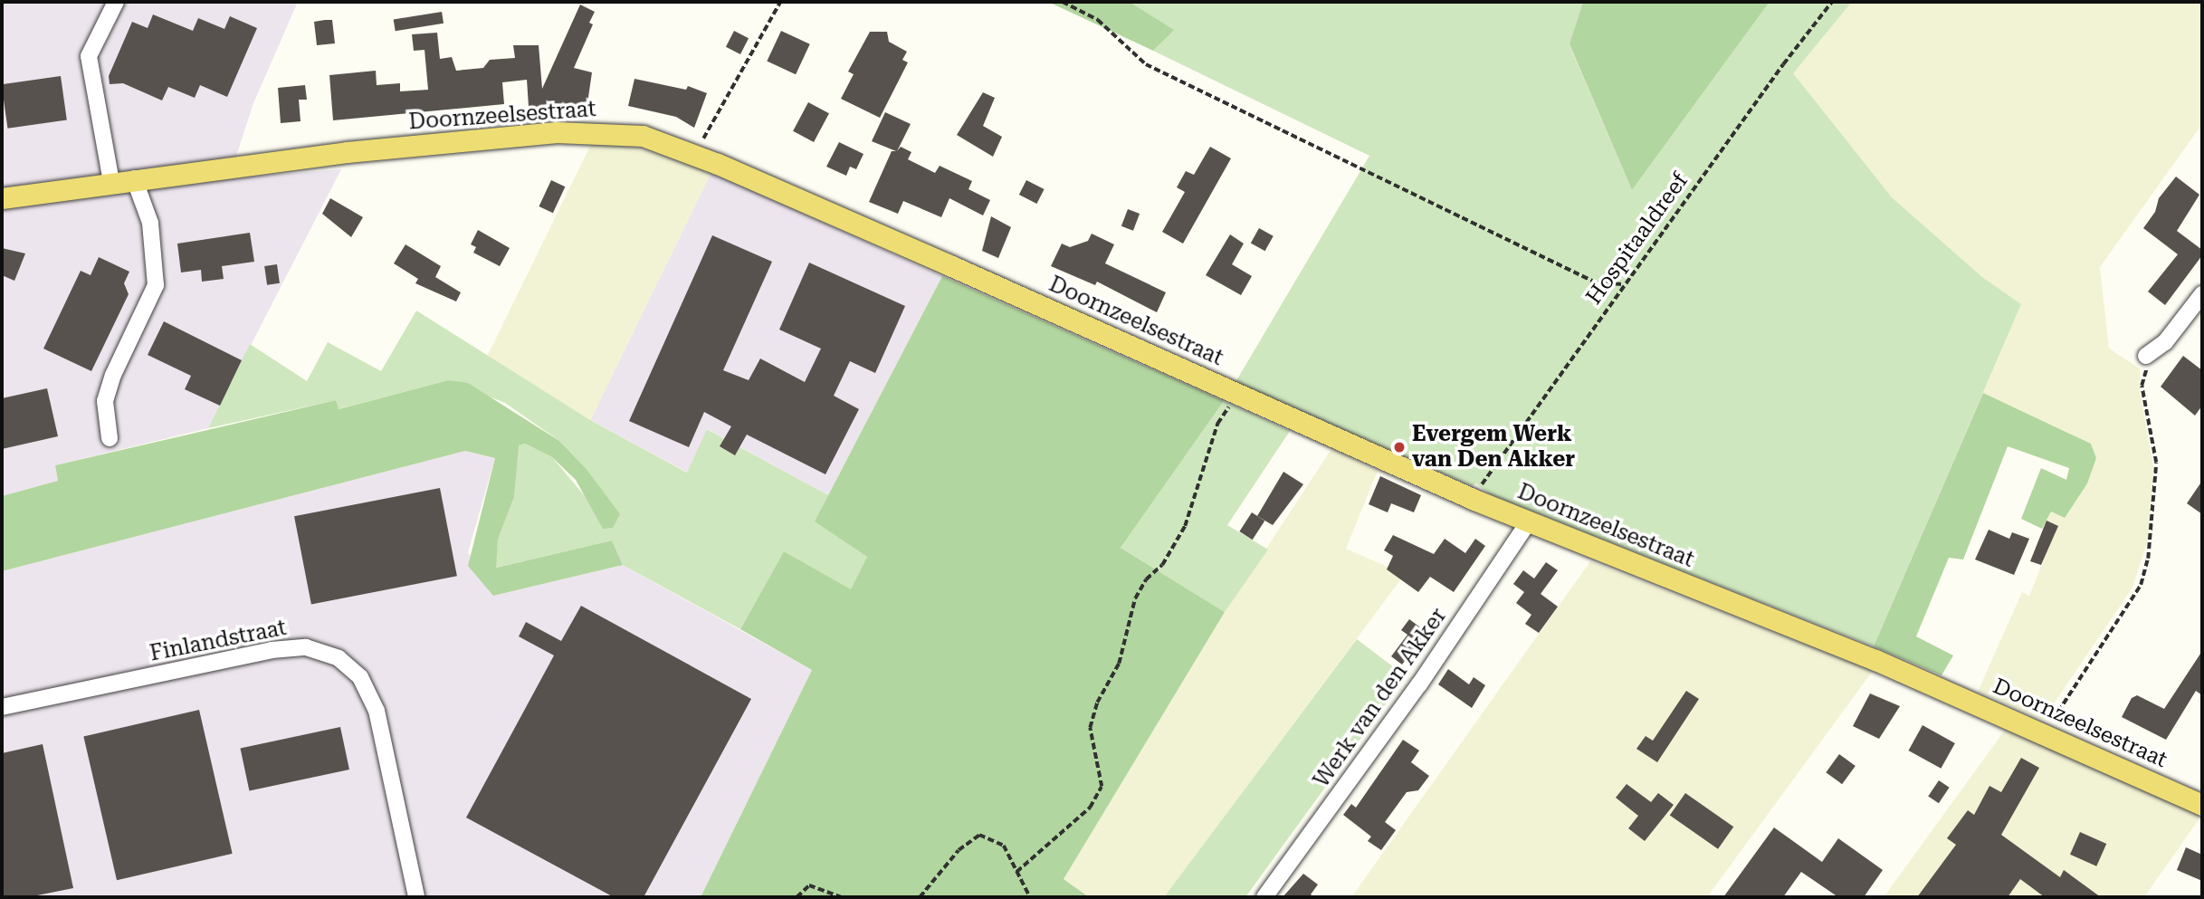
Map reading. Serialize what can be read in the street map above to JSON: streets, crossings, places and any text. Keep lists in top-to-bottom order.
{
  "streets": {
    "main road": ["Doornzeelsestraat"],
    "street": ["Finlandstraat", "Werk van den Akker"],
    "path": ["Hospitaaldreef"]
  },
  "crossings": [
    ["Doornzeelsestraat", "Hospitaaldreef"],
    ["Doornzeelsestraat", "Werk van den Akker"]
  ],
  "places": ["Evergem Werk van Den Akker"]
}
